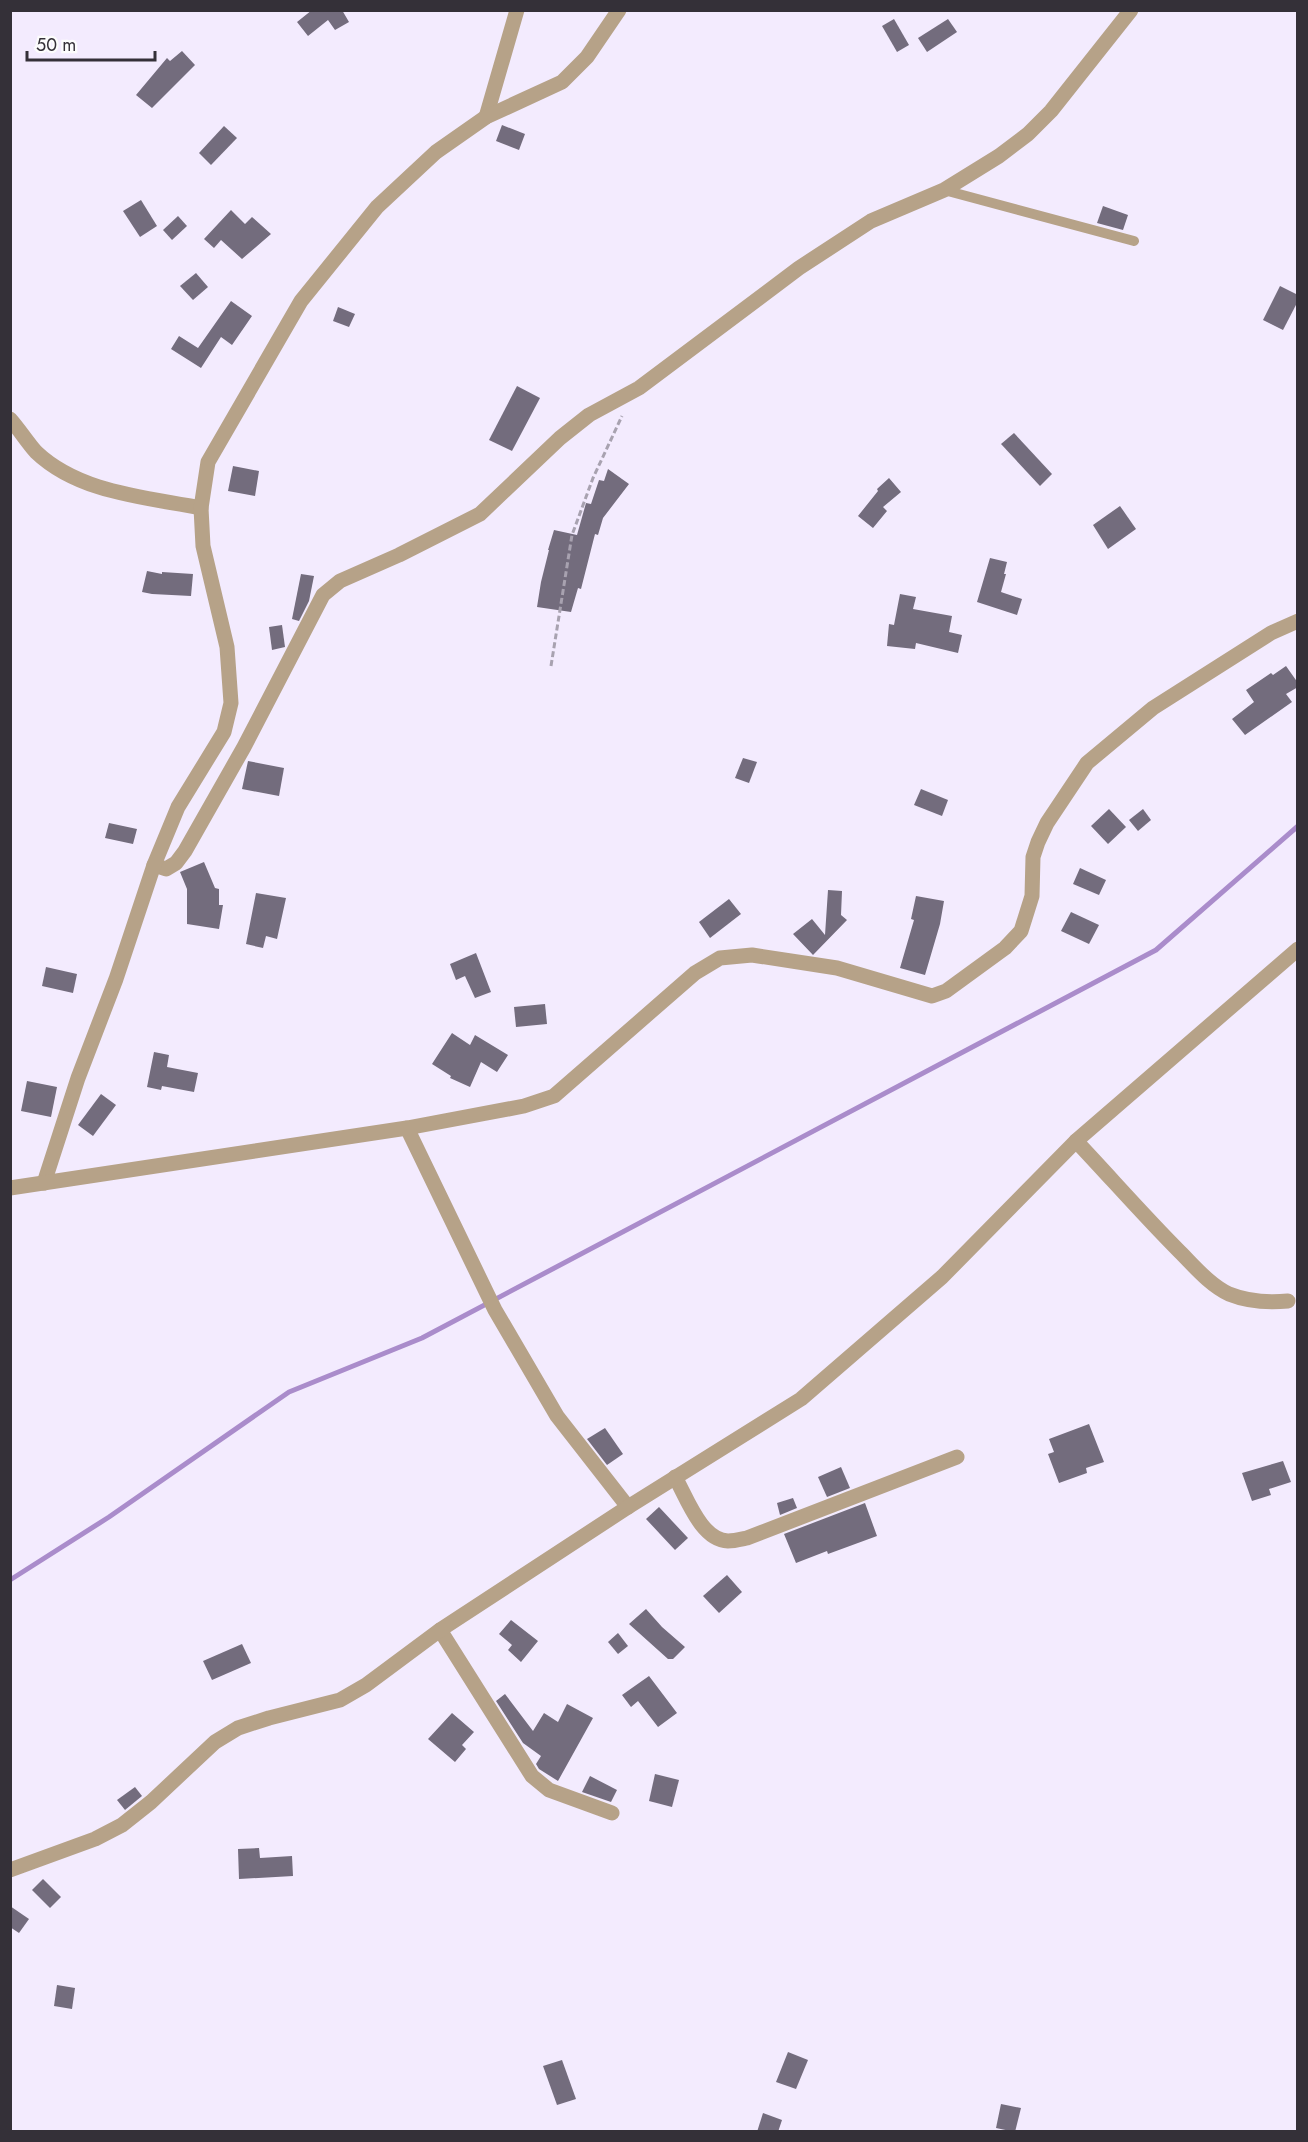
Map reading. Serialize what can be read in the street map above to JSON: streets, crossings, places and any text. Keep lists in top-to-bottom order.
{
  "scale_bar": "50 m"
}
